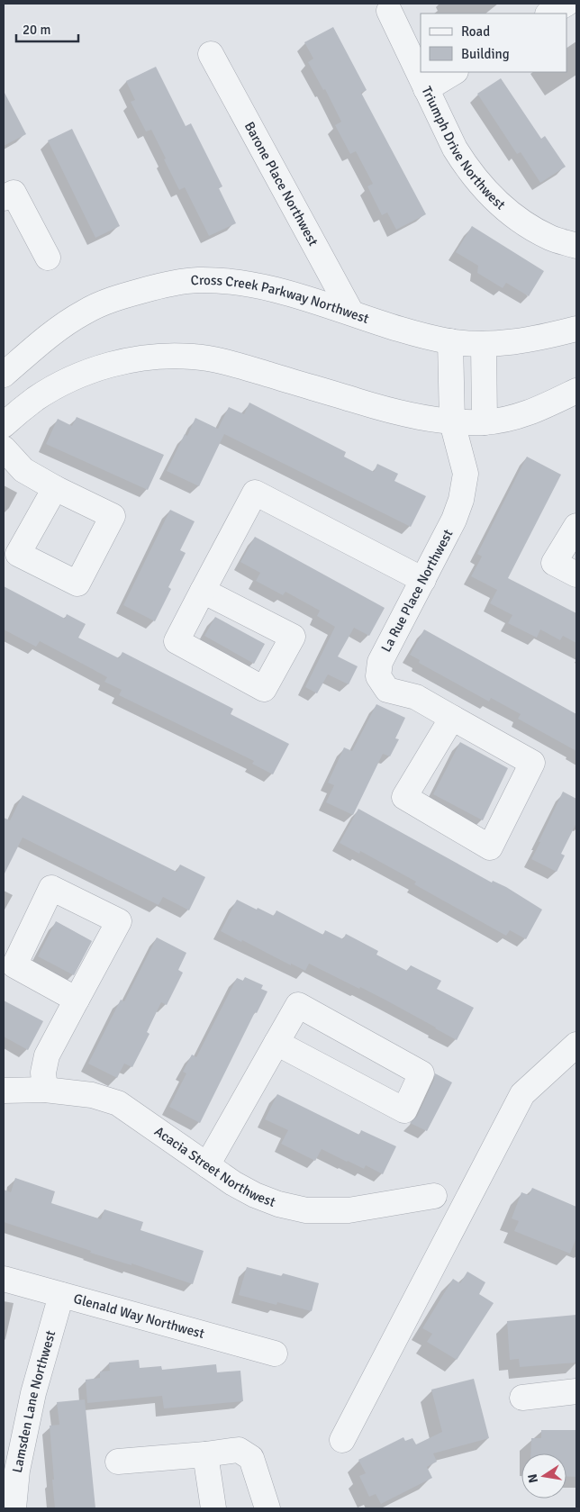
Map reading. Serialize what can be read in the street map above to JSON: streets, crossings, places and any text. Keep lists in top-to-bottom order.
{
  "streets": {
    "street": [
      "Triumph Drive Northwest",
      "Barone Place Northwest",
      "Cross Creek Parkway Northwest",
      "La Rue Place Northwest",
      "Acacia Street Northwest",
      "Glenald Way Northwest",
      "Lamsden Lane Northwest"
    ]
  },
  "crossings": [
    ["Barone Place Northwest", "Cross Creek Parkway Northwest"],
    ["Cross Creek Parkway Northwest", "La Rue Place Northwest"],
    ["Glenald Way Northwest", "Lamsden Lane Northwest"]
  ],
  "legend": ["Road", "Building"],
  "scale_bar": "20 m",
  "north": "left"
}
